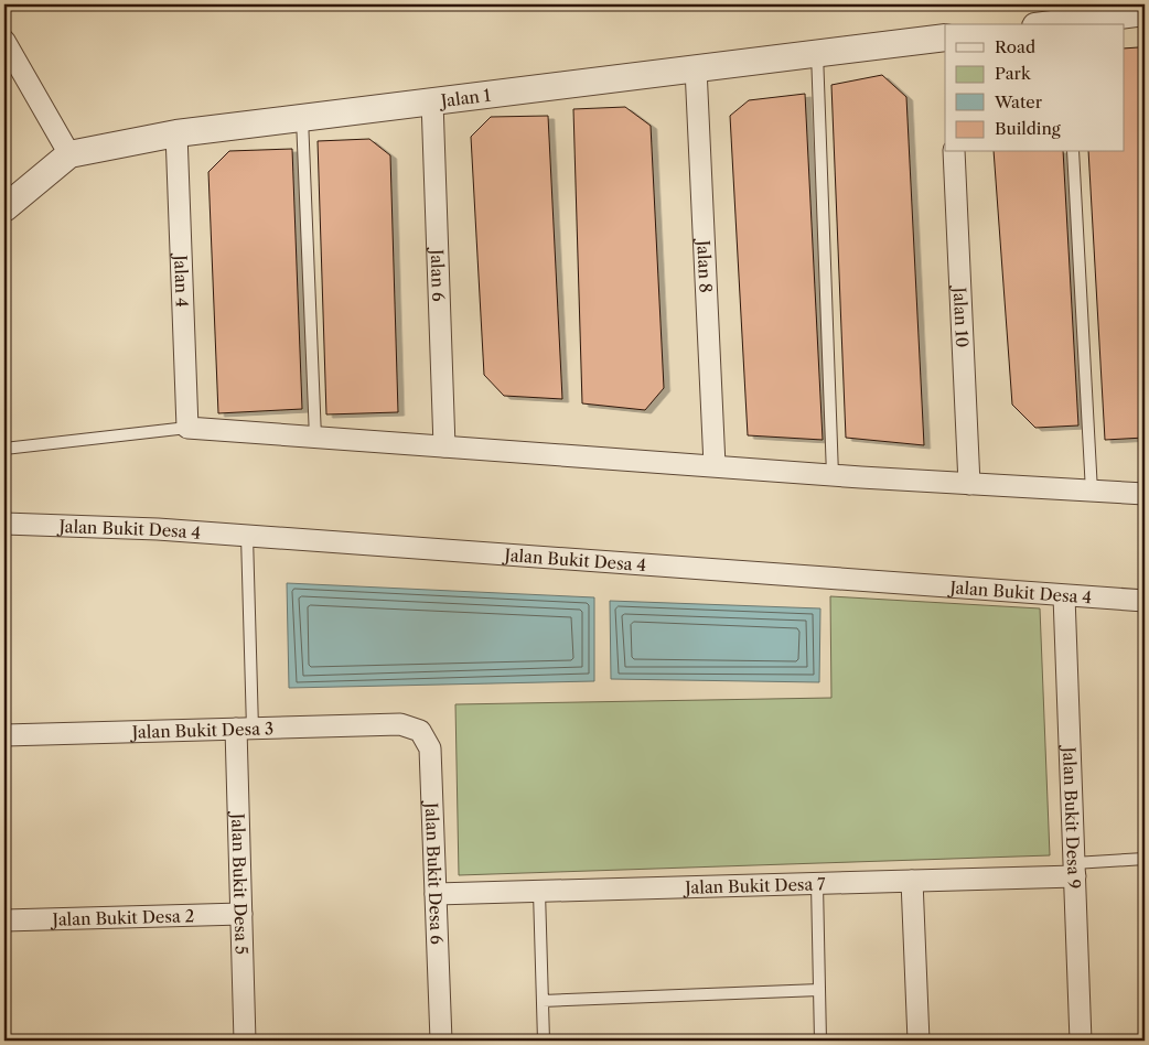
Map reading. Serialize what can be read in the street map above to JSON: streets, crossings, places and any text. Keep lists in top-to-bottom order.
{
  "streets": {
    "street": [
      "Jalan 1",
      "Jalan 8",
      "Jalan 6",
      "Jalan 4",
      "Jalan 10",
      "Jalan Bukit Desa 4",
      "Jalan Bukit Desa 3",
      "Jalan Bukit Desa 9",
      "Jalan Bukit Desa 6",
      "Jalan Bukit Desa 5",
      "Jalan Bukit Desa 7",
      "Jalan Bukit Desa 2"
    ]
  },
  "crossings": [
    ["Jalan 1", "Jalan 8"],
    ["Jalan 1", "Jalan 6"],
    ["Jalan 1", "Jalan 4"],
    ["Jalan Bukit Desa 4", "Jalan Bukit Desa 9"],
    ["Jalan Bukit Desa 3", "Jalan Bukit Desa 6"],
    ["Jalan Bukit Desa 3", "Jalan Bukit Desa 5"],
    ["Jalan Bukit Desa 9", "Jalan Bukit Desa 7"],
    ["Jalan Bukit Desa 6", "Jalan Bukit Desa 7"],
    ["Jalan Bukit Desa 5", "Jalan Bukit Desa 2"]
  ],
  "legend": [
    "Road",
    "Park",
    "Water",
    "Building"
  ]
}
